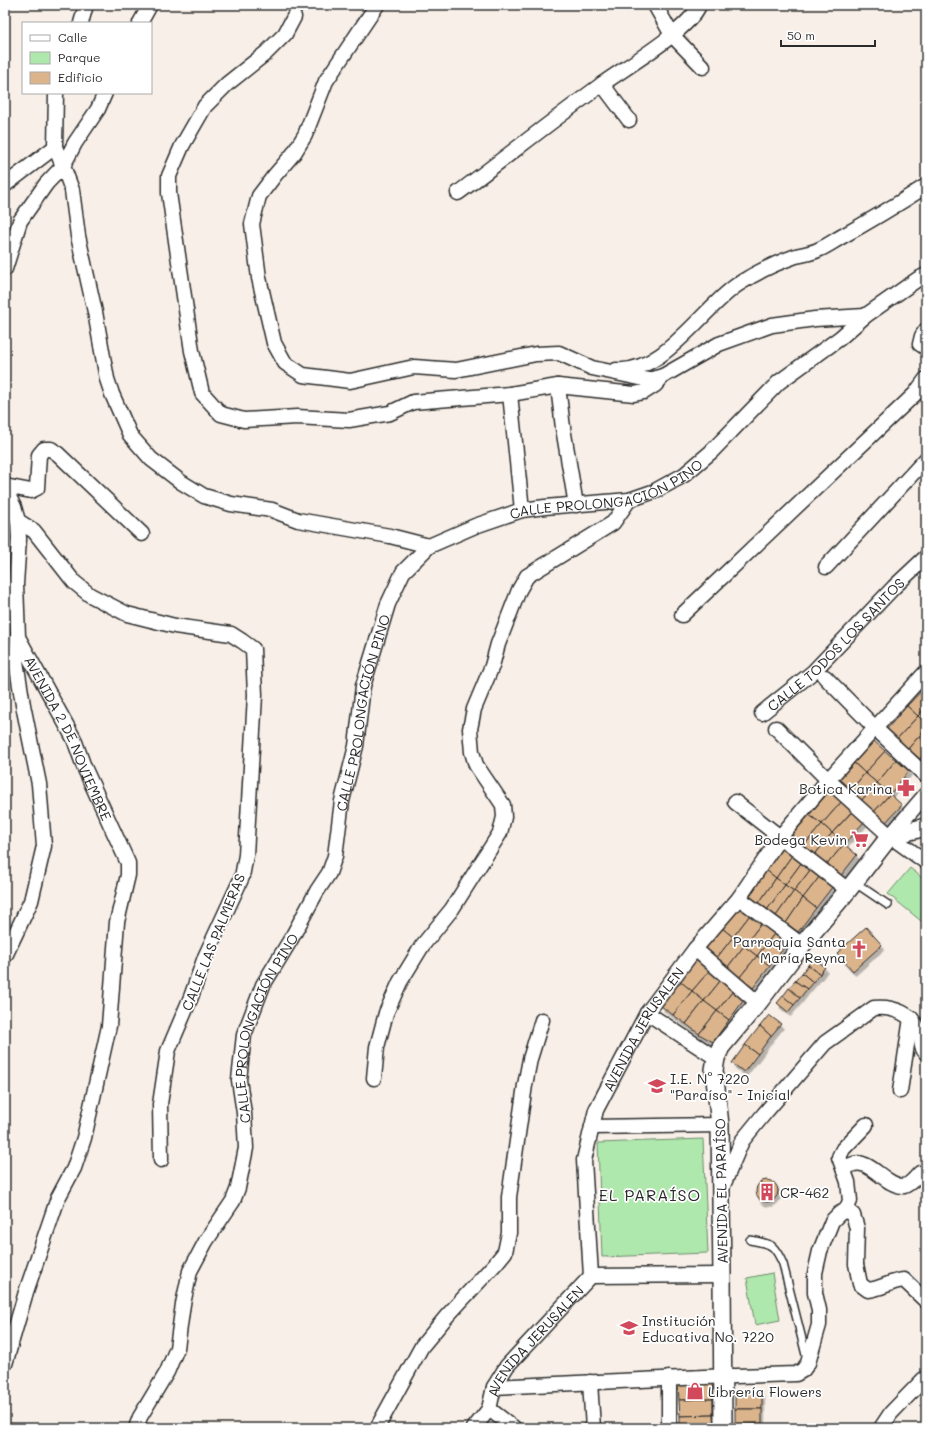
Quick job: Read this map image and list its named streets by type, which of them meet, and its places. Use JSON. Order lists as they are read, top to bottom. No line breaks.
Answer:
{"streets":{"street":["CALLE PROLONGACIÓN PINO","CALLE TODOS LOS SANTOS","AVENIDA 2 DE NOVIEMBRE","CALLE LAS PALMERAS","AVENIDA JERUSALEN","AVENIDA EL PARAÍSO"]},"crossings":[["AVENIDA 2 DE NOVIEMBRE","CALLE LAS PALMERAS"]],"districts":["EL PARAÍSO"],"places":{"pharmacy":["Botica Karina"],"supermarket":["Bodega Kevin"],"church":["Parroquia Santa María Reyna"],"school or university":["I.E. N° 7220 \"Paraíso\" - Inicial","Institución Educativa No. 7220"],"building":["CR-462"],"shop":["Librería Flowers"]},"legend":["Calle","Parque","Edificio"],"scale_bar":"50 m"}
